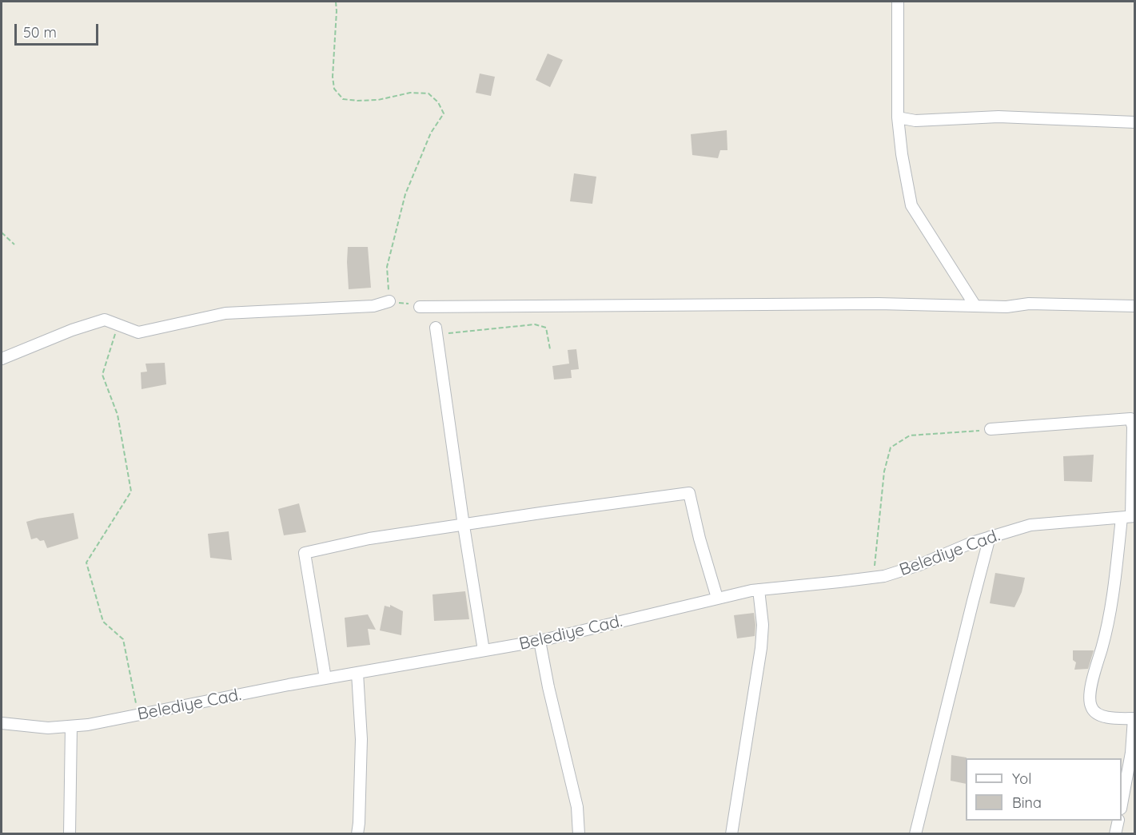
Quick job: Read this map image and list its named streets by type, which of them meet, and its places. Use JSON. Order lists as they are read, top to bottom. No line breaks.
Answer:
{"streets":{"street":["Belediye Cad."]},"legend":["Yol","Bina"],"scale_bar":"50 m"}
